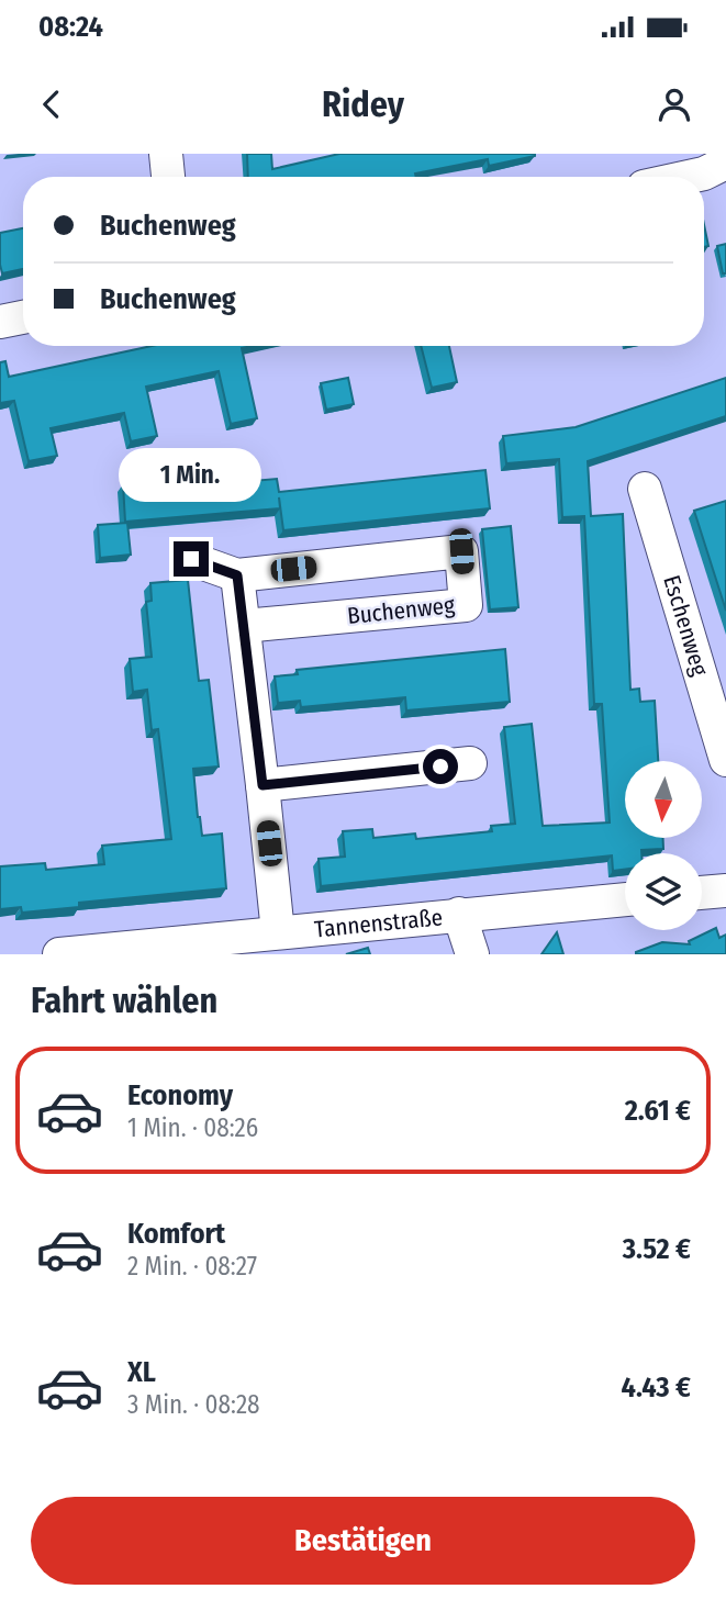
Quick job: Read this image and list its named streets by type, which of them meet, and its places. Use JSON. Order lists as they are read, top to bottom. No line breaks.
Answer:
{"streets":{"street":["Buchenweg","Eschenweg","Tannenstraße"]},"north":"bottom","page":{"status":"08:24","header":"Ridey","banner":["Buchenweg","Buchenweg"],"bubble":"1 Min.","heading":"Fahrt wählen","list":[{"name":"Economy","note":"1 Min. · 08:26","value":"2.61 €"},{"name":"Komfort","note":"2 Min. · 08:27","value":"3.52 €"},{"name":"XL","note":"3 Min. · 08:28","value":"4.43 €"}],"buttons":"Bestätigen"}}
